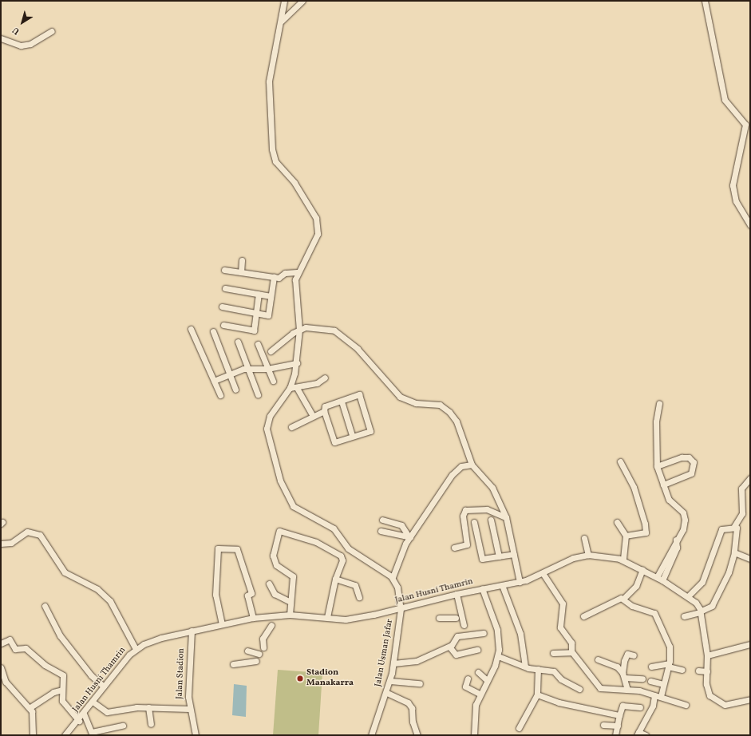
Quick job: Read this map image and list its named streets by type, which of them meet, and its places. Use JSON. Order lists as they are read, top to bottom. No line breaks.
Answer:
{"streets":{"street":["Jalan Husni Thamrin","Jalan Usman Jafar","Jalan Stadion"]},"crossings":[["Jalan Husni Thamrin","Jalan Usman Jafar"],["Jalan Husni Thamrin","Jalan Stadion"]],"places":["Stadion Manakarra"],"north":"bottom left"}
